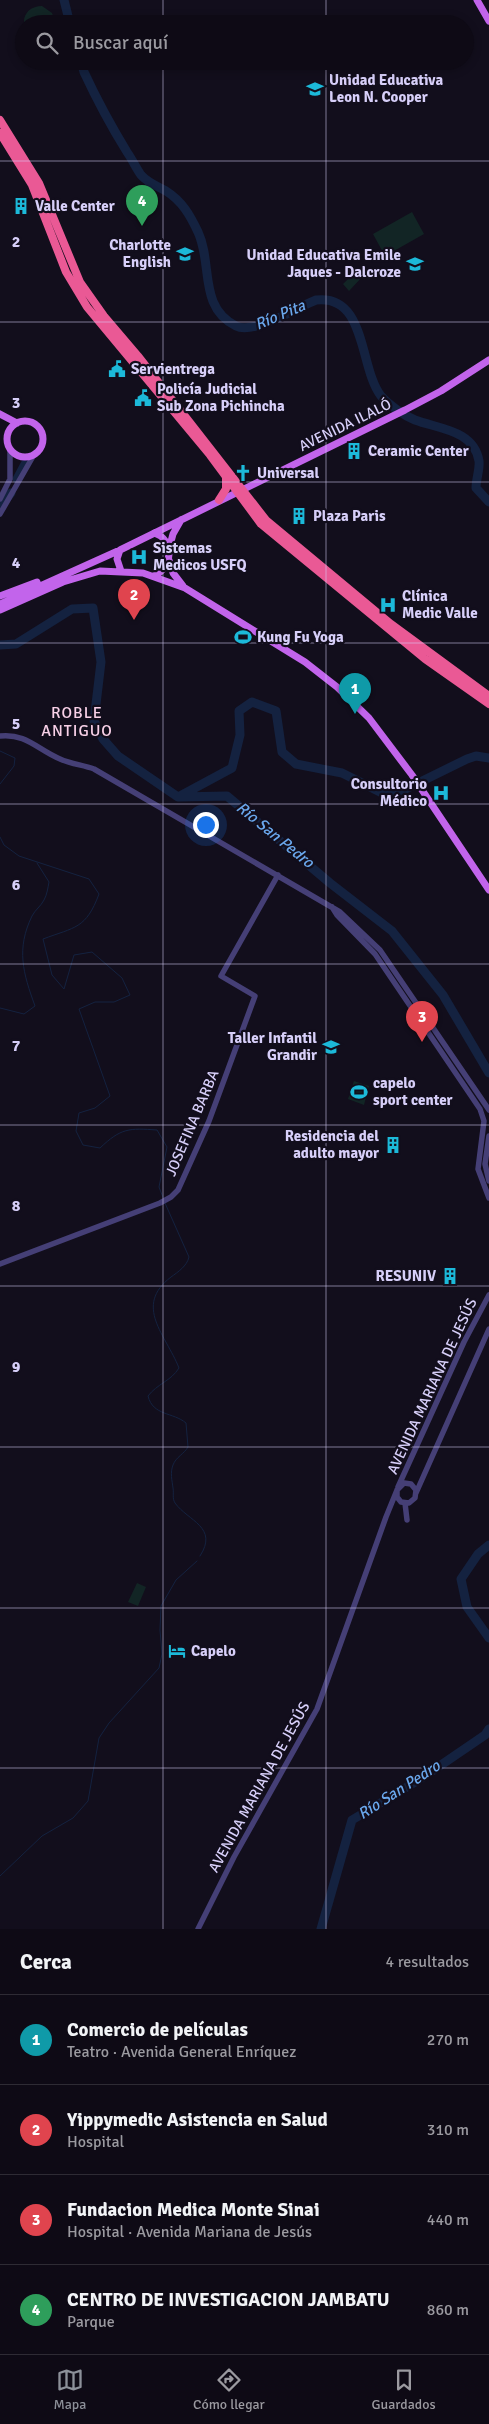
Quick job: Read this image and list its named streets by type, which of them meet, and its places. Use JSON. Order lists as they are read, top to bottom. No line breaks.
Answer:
{"streets":{"main road":["AVENIDA ILALÓ"],"street":["JOSEFINA BARBA","AVENIDA MARIANA DE JESÚS"]},"districts":["ROBLE ANTIGUO"],"water":["Río Pita","Río San Pedro"],"places":{"school or university":["Unidad Educativa Leon N. Cooper","Charlotte English","Unidad Educativa Emile Jaques - Dalcroze","Taller Infantil Grandir"],"building":["Valle Center","Ceramic Center","Plaza Paris","Residencia del adulto mayor","RESUNIV"],"public building":["Servientrega","Policía Judicial Sub Zona Pichincha"],"church":["Universal"],"hospital":["Sistemas Medicos USFQ","Clínica Medic Valle","Consultorio Médico"],"sports":["Kung Fu Yoga","capelo sport center"],"hotel":["Capelo"]},"page":{"search":"Buscar aquí","pins":["4","2","1","3"],"heading":["Cerca","4 resultados"],"list":[{"mark":"1","name":"Comercio de películas","note":"Teatro · Avenida General Enríquez","value":"270 m"},{"mark":"2","name":"Yippymedic Asistencia en Salud","note":"Hospital","value":"310 m"},{"mark":"3","name":"Fundacion Medica Monte Sinai","note":"Hospital · Avenida Mariana de Jesús","value":"440 m"},{"mark":"4","name":"CENTRO DE INVESTIGACION JAMBATU","note":"Parque","value":"860 m"}],"nav":["Mapa","Cómo llegar","Guardados"]},"grid":{"rows":["2","3","4","5","6","7","8","9"]}}
